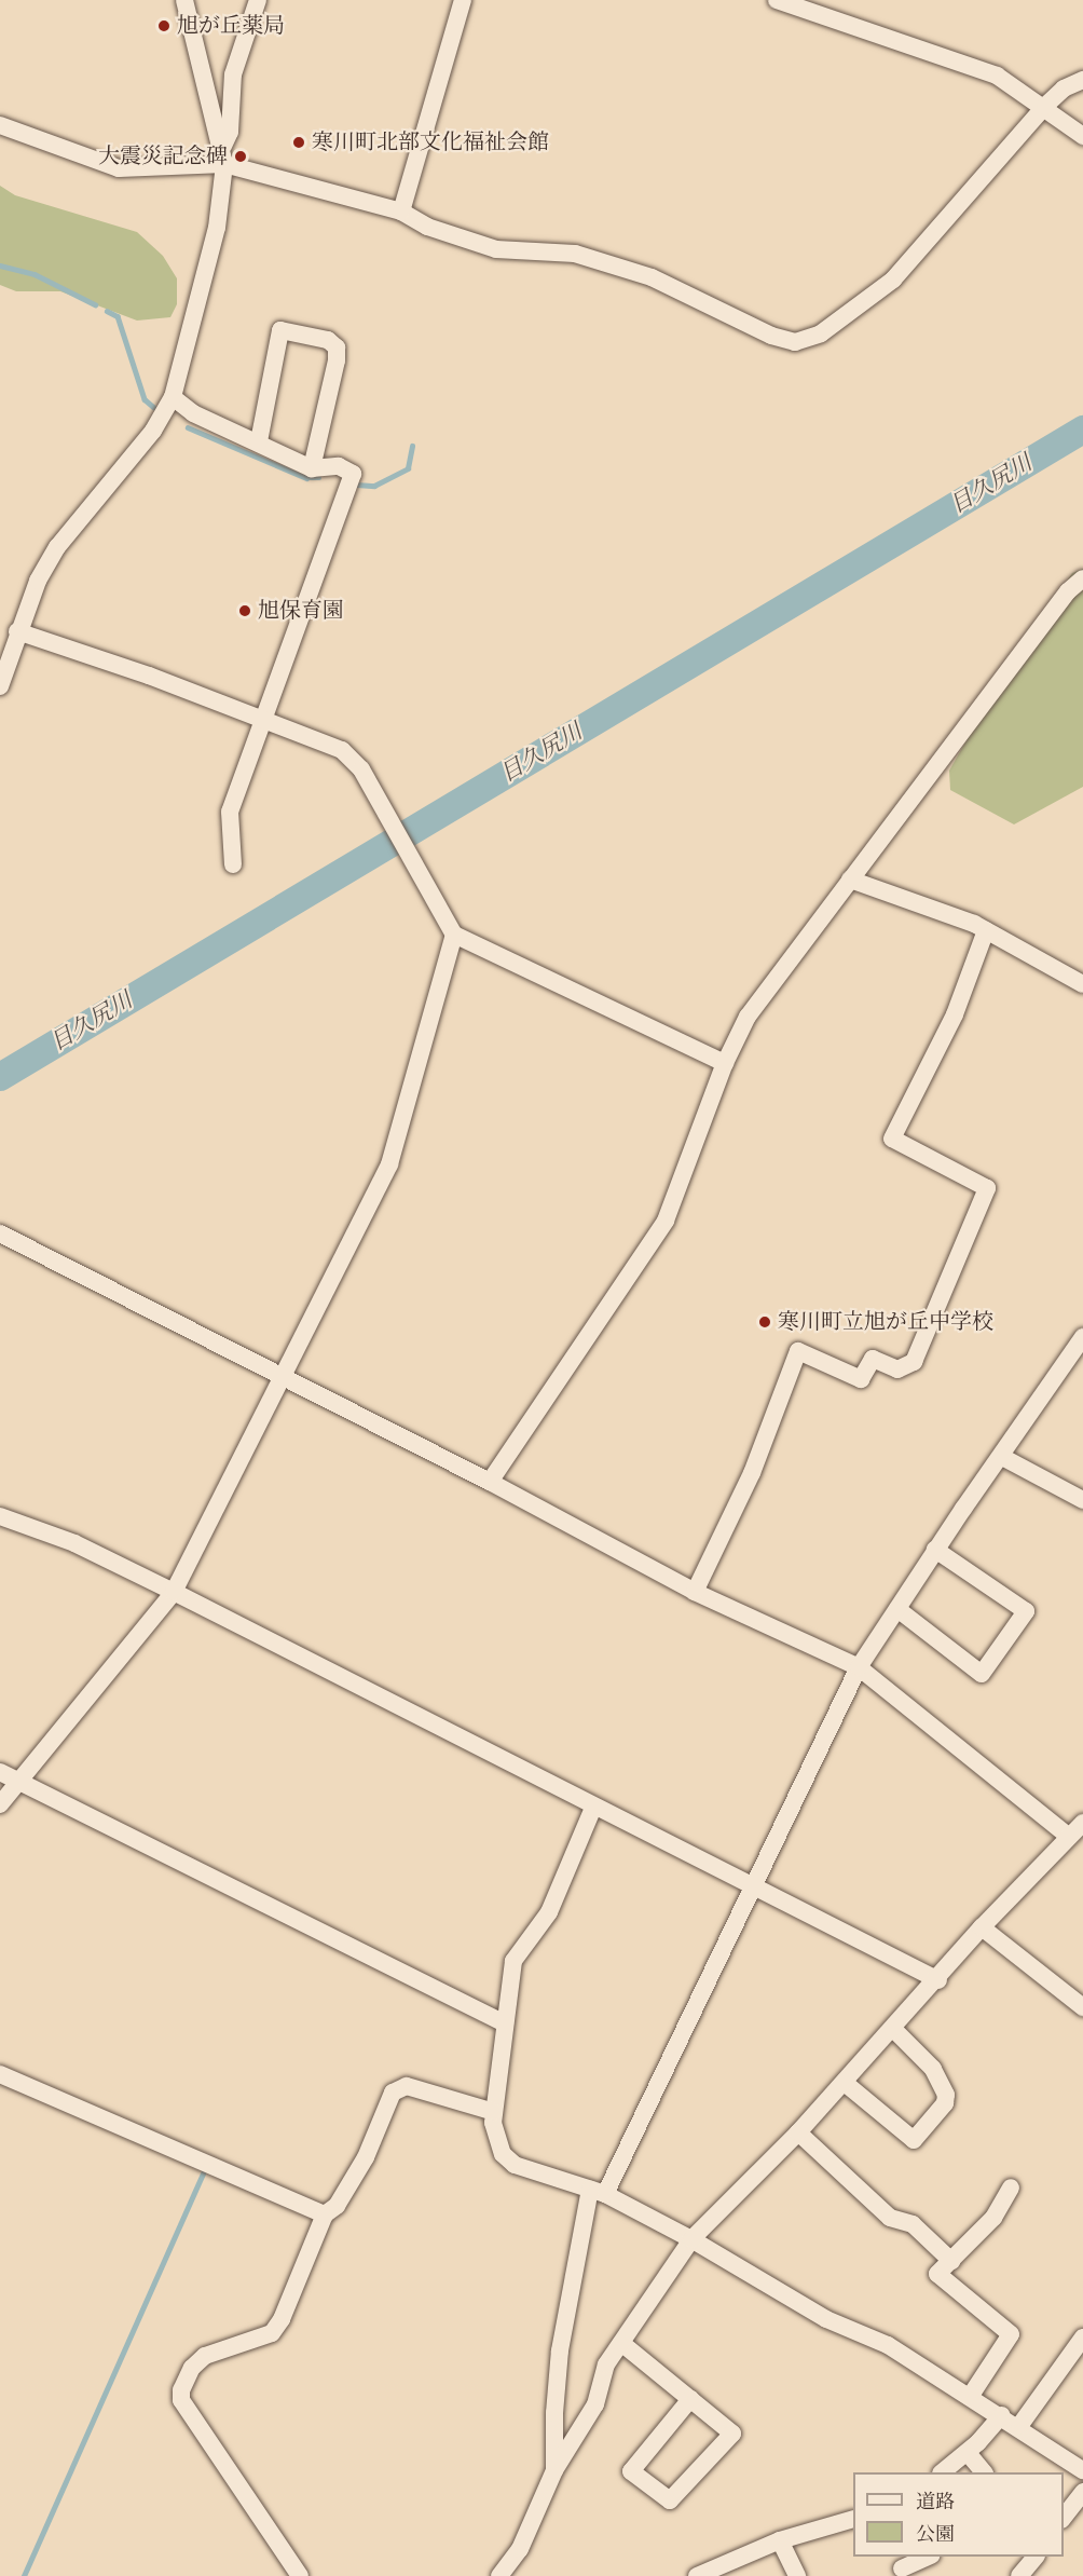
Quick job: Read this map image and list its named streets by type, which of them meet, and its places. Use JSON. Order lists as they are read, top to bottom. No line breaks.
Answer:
{"water":["目久尻川"],"places":["旭が丘薬局","寒川町北部文化福祉会館","大震災記念碑","旭保育園","寒川町立旭が丘中学校"],"legend":["道路","公園"]}
